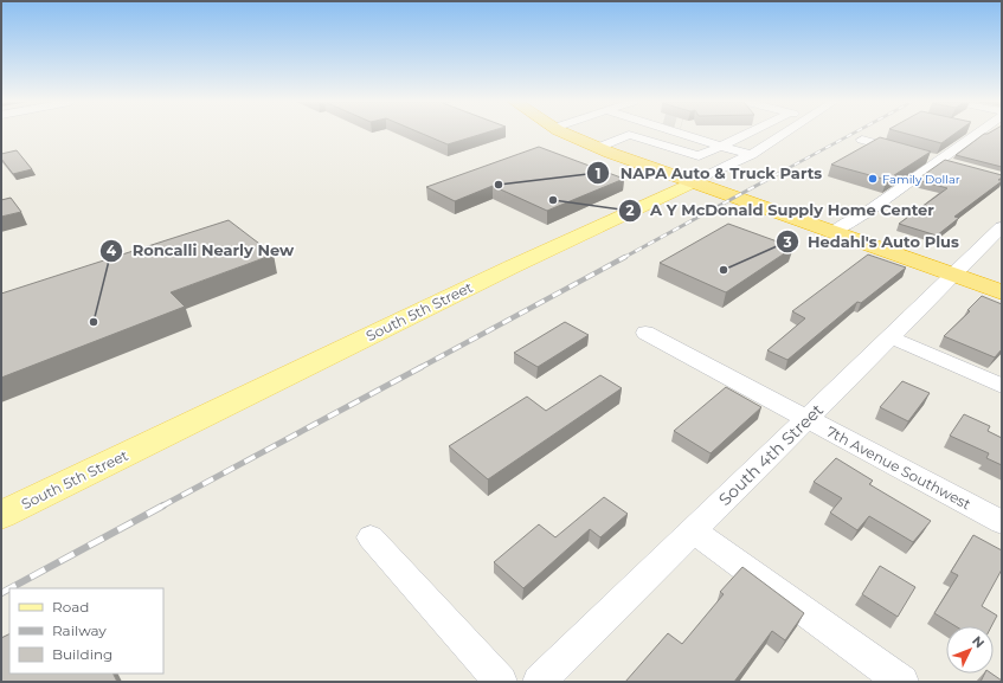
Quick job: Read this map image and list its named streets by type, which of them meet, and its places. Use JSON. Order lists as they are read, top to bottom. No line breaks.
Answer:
{"streets":{"main road":["South 5th Street"],"street":["South 4th Street","7th Avenue Southwest"]},"crossings":[["South 4th Street","7th Avenue Southwest"]],"places":["Family Dollar","NAPA Auto & Truck Parts","A Y McDonald Supply Home Center","Hedahl's Auto Plus","Roncalli Nearly New"],"legend":["Road","Railway","Building"],"north":"top right"}
